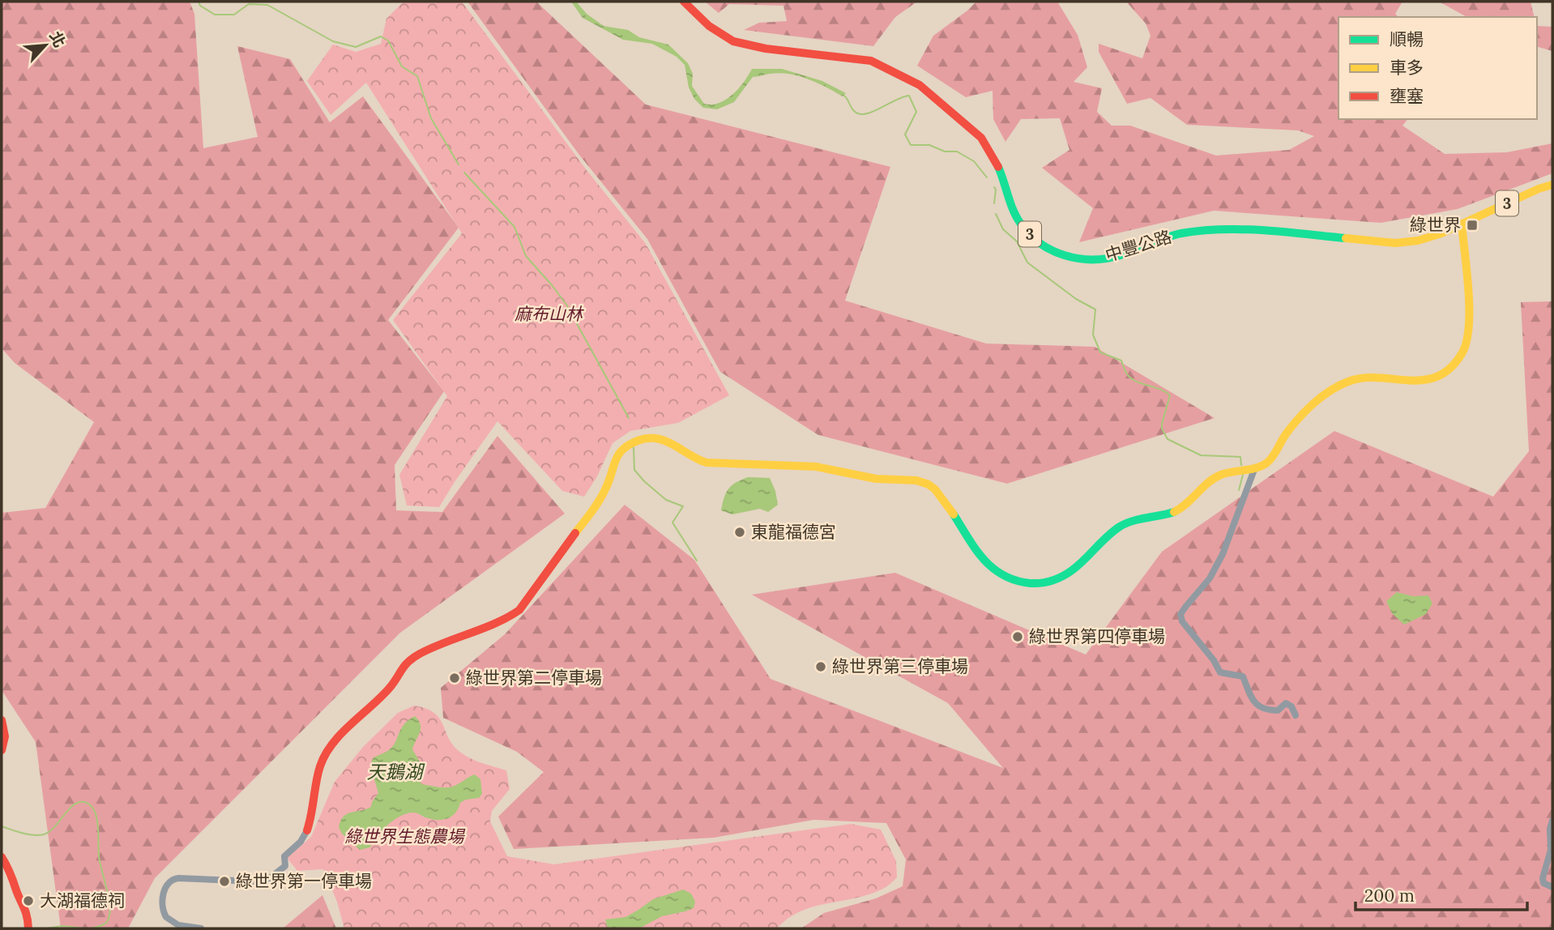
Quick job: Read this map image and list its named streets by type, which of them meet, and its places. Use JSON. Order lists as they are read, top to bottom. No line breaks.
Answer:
{"streets":{"street":["3","中豐公路"]},"water":["天鵝湖"],"parks":["麻布山林","綠世界生態農場"],"places":{"transit":["綠世界"],"other":["東龍福德宮","綠世界第四停車場","綠世界第三停車場","綠世界第二停車場","綠世界第一停車場","大湖福德祠"]},"legend":["順暢","車多","壅塞"],"scale_bar":"200 m","north":"top right"}
